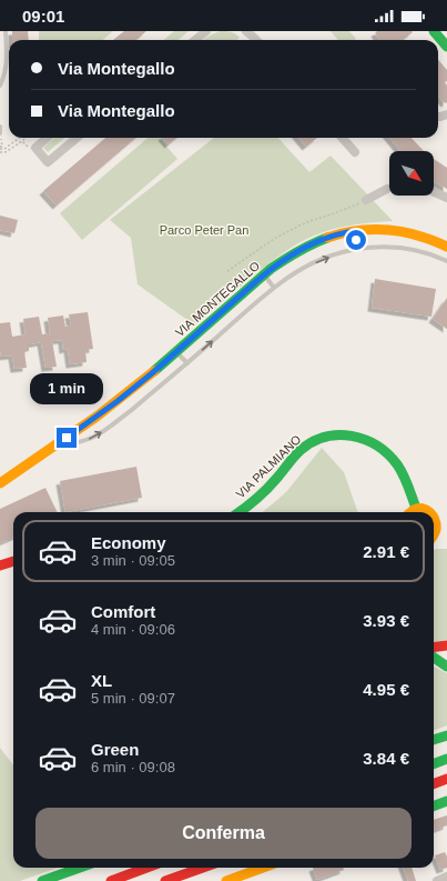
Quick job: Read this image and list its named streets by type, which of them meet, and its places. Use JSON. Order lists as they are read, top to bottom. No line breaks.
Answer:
{"streets":{"main road":["VIA MONTEGALLO","VIA PALMIANO"]},"parks":["Parco Peter Pan"],"north":"bottom right","page":{"status":"09:01","banner":["Via Montegallo","Via Montegallo"],"bubble":"1 min","list":[{"name":"Economy","note":"3 min · 09:05","value":"2.91 €"},{"name":"Comfort","note":"4 min · 09:06","value":"3.93 €"},{"name":"XL","note":"5 min · 09:07","value":"4.95 €"},{"name":"Green","note":"6 min · 09:08","value":"3.84 €"}],"buttons":"Conferma"}}
